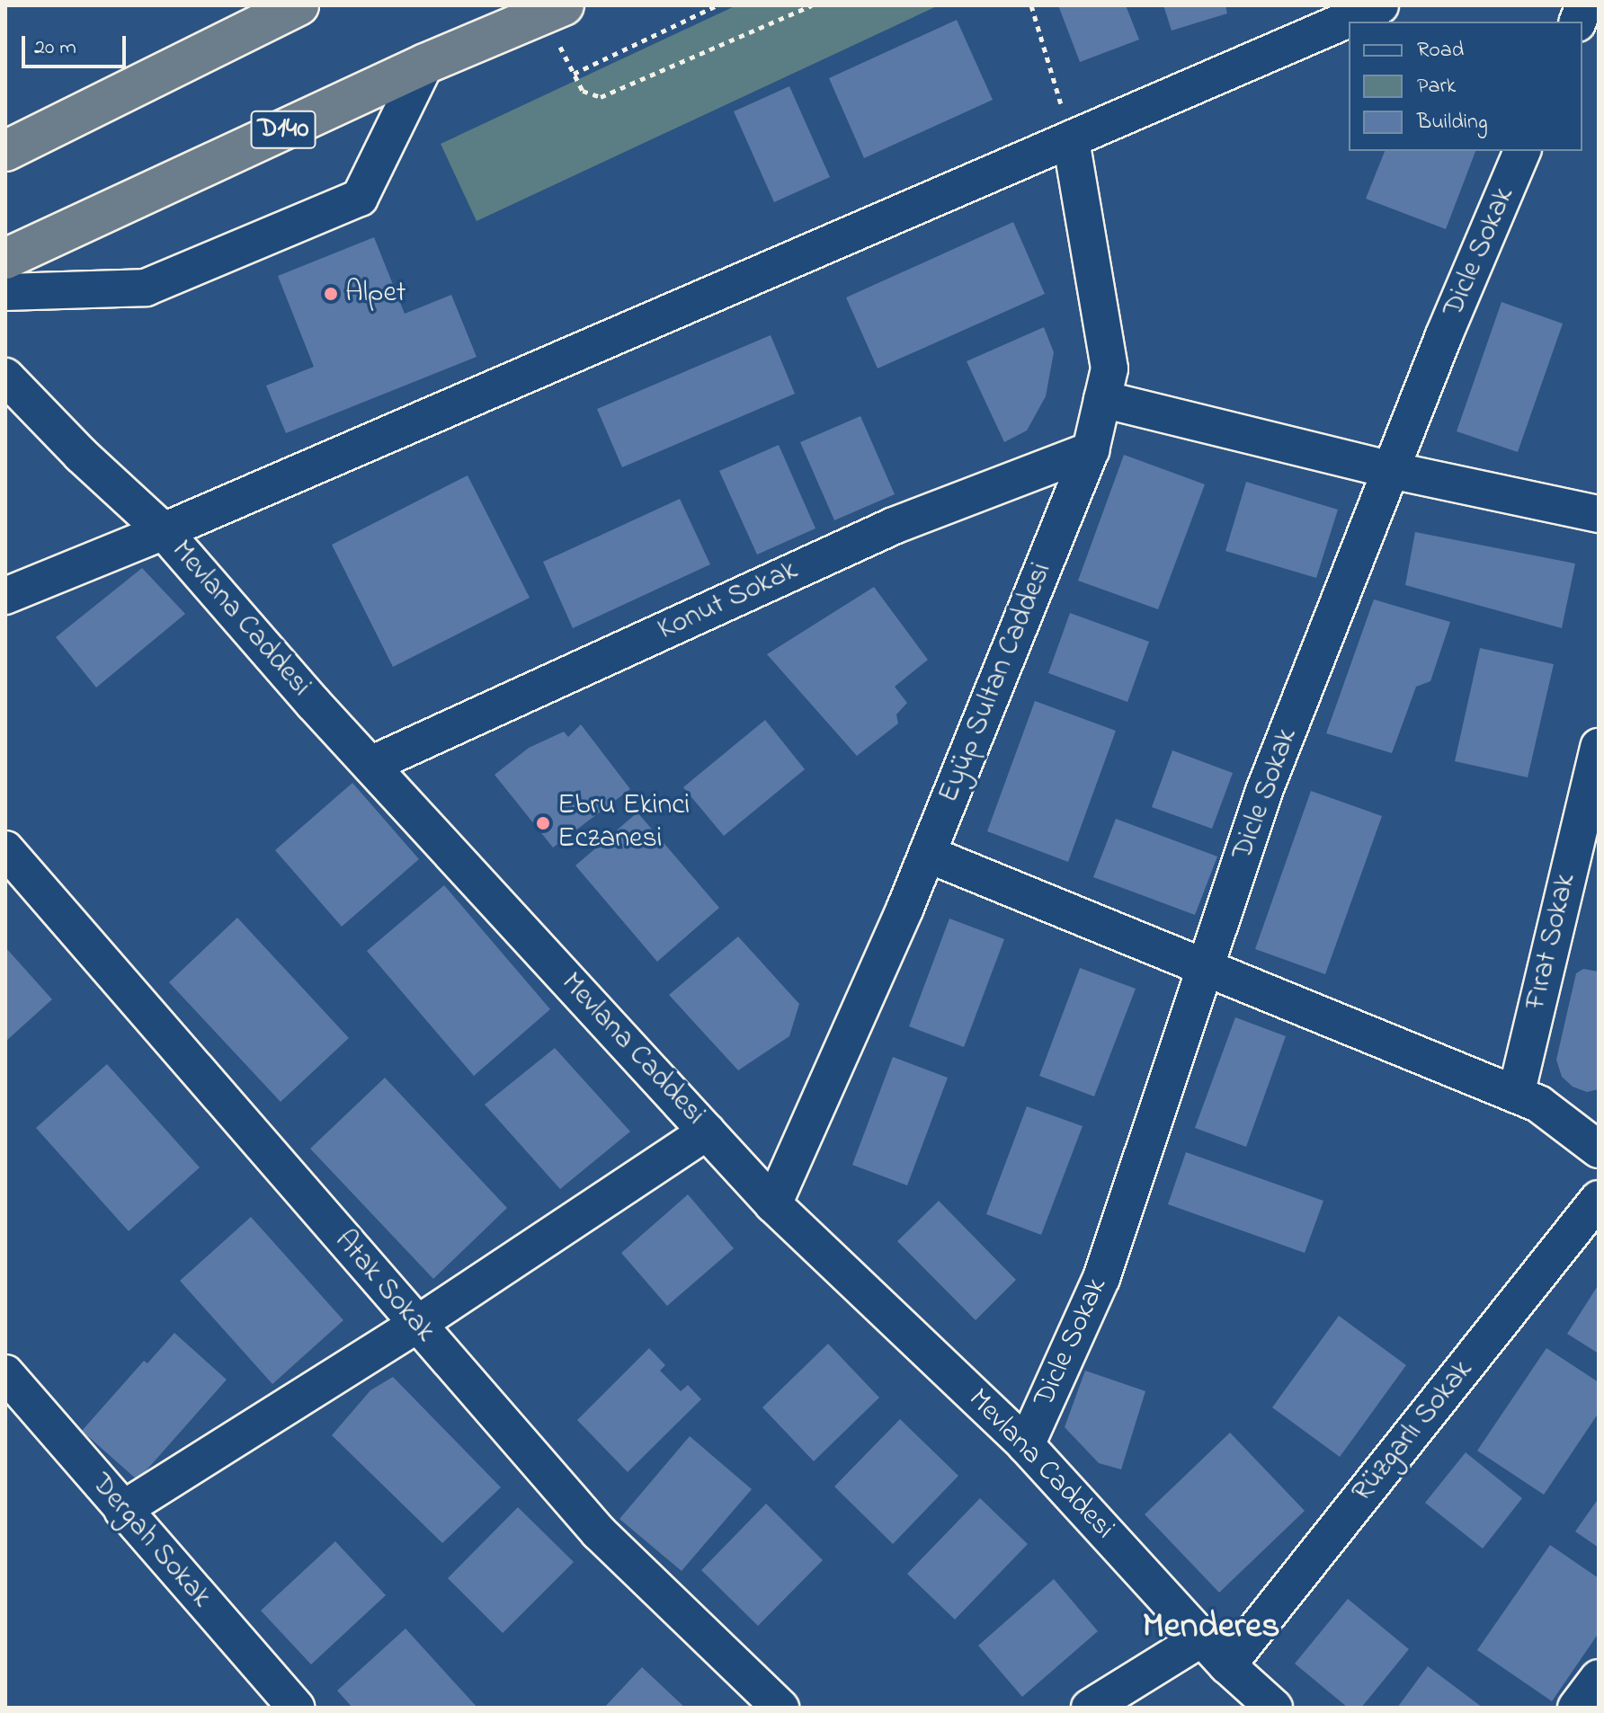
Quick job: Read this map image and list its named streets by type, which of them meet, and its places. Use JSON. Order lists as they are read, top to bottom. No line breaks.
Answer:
{"streets":{"highway":["D140"],"street":["Dicle Sokak","Konut Sokak","Mevlana Caddesi","Eyüp Sultan Caddesi","Fırat Sokak","Atak Sokak","Rüzgarlı Sokak","Dergah Sokak"]},"crossings":[["Dicle Sokak","Mevlana Caddesi"],["Konut Sokak","Mevlana Caddesi"],["Konut Sokak","Eyüp Sultan Caddesi"],["Mevlana Caddesi","Eyüp Sultan Caddesi"],["Mevlana Caddesi","Rüzgarlı Sokak"]],"districts":["Menderes"],"places":["Alpet","Ebru Ekinci Eczanesi"],"legend":["Road","Park","Building"],"scale_bar":"20 m"}
